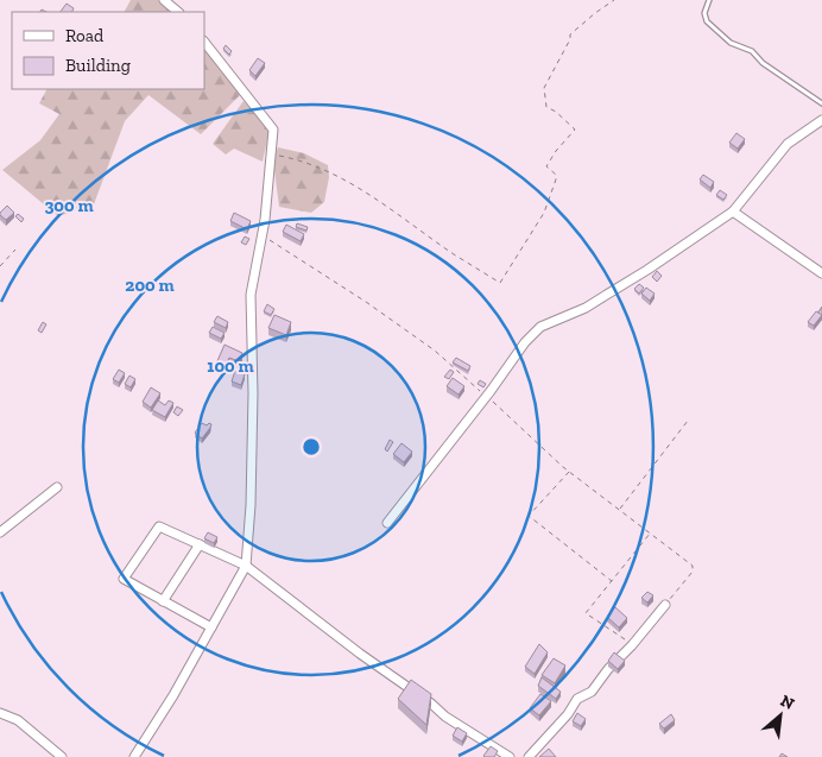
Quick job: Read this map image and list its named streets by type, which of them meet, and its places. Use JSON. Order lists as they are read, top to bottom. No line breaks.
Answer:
{"legend":["Road","Building"],"north":"top right","rings":["300 m","200 m","100 m"]}
